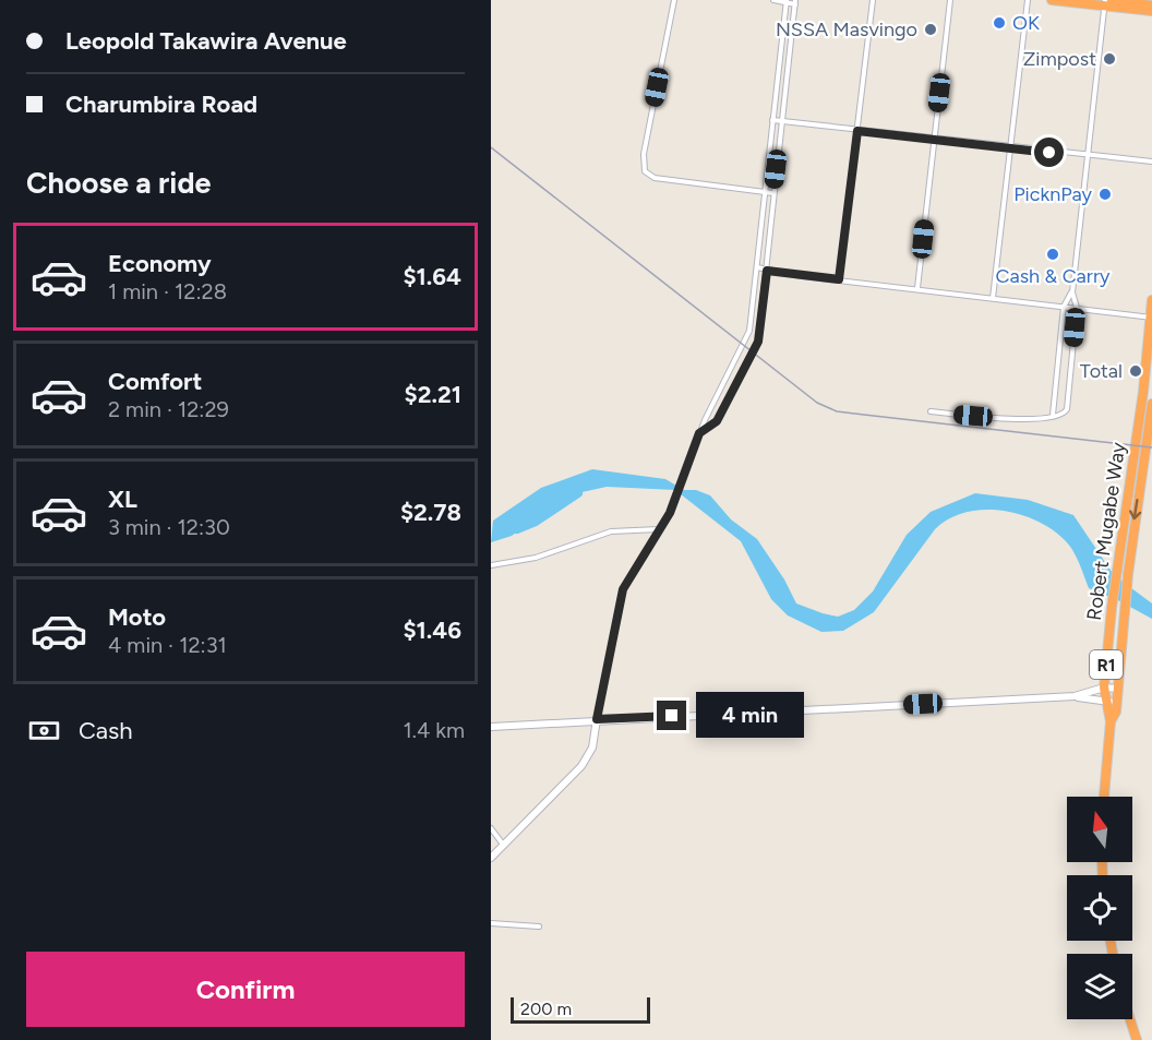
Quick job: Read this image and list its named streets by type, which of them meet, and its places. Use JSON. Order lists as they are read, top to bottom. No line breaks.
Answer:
{"streets":{"highway":["Robert Mugabe Way","R1"]},"crossings":[["Robert Mugabe Way","R1"]],"places":["OK","NSSA Masvingo","Zimpost","PicknPay","Cash & Carry","Total"],"scale_bar":"200 m","north":"top","page":{"banner":["Leopold Takawira Avenue","Charumbira Road"],"heading":"Choose a ride","list":[{"name":"Economy","note":"1 min · 12:28","value":"$1.64"},{"name":"Comfort","note":"2 min · 12:29","value":"$2.21"},{"name":"XL","note":"3 min · 12:30","value":"$2.78"},{"name":"Moto","note":"4 min · 12:31","value":"$1.46"}],"bubble":"4 min","pay":["Cash","1.4 km"],"buttons":"Confirm","scale":"200 m"}}
